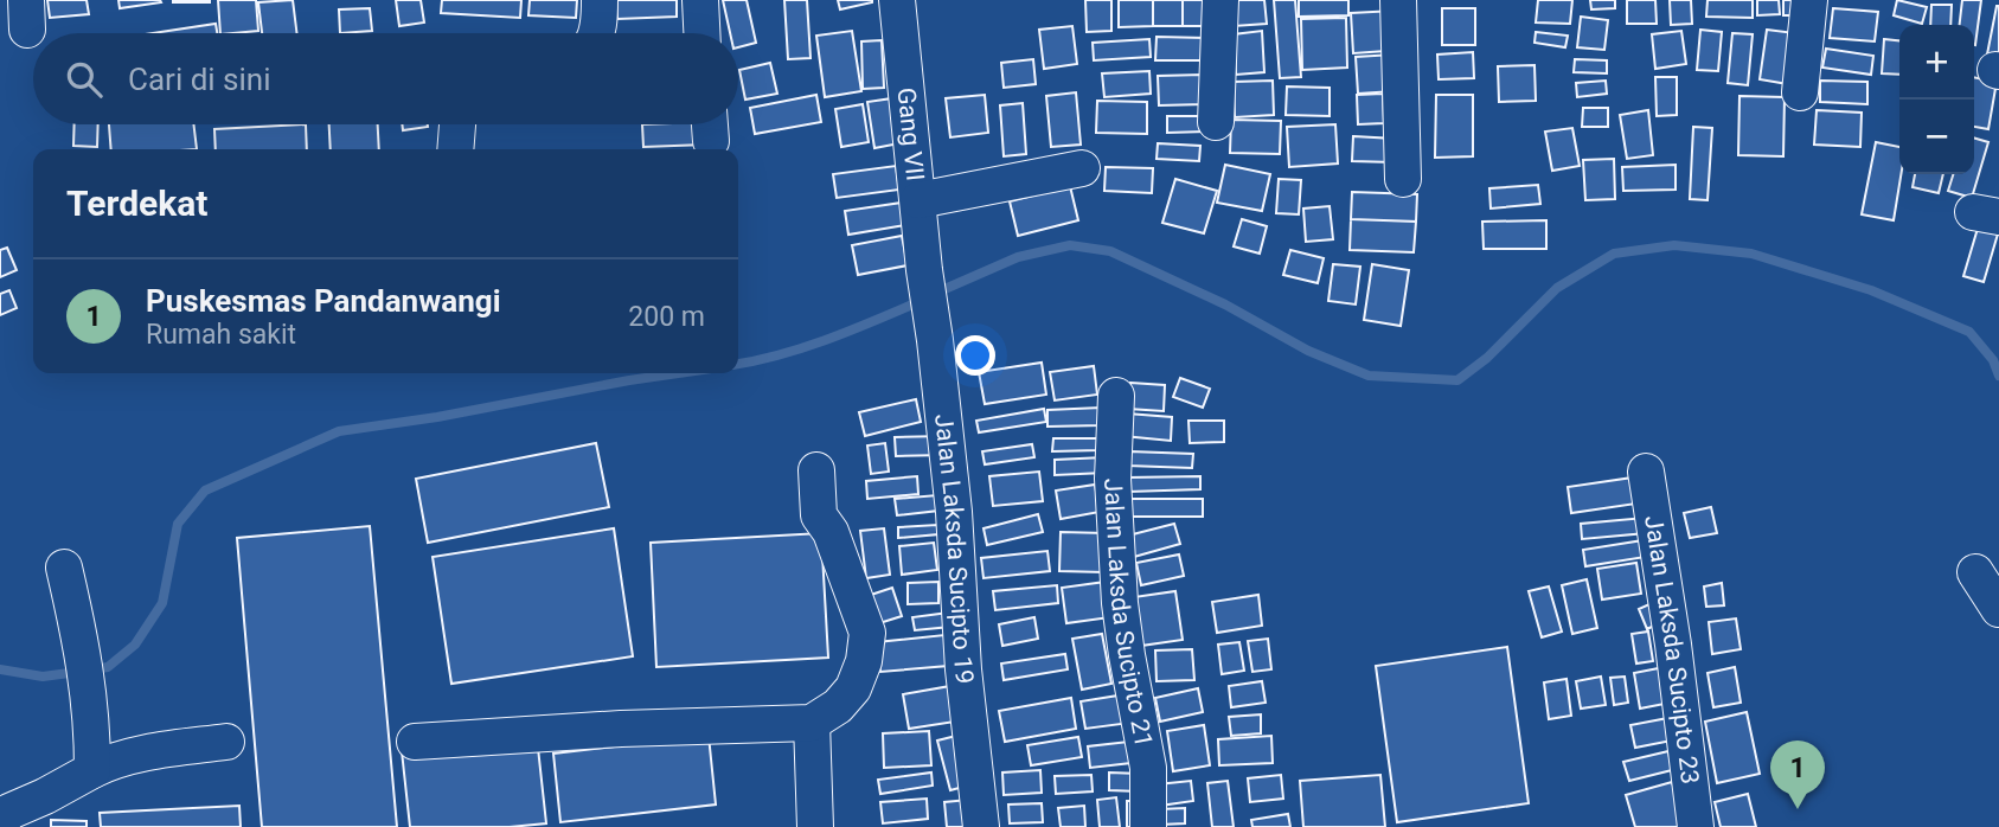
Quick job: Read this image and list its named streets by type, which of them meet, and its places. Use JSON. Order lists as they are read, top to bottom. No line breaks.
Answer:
{"streets":{"street":["Gang VII","Jalan Laksda Sucipto 19","Jalan Laksda Sucipto 21","Jalan Laksda Sucipto 23"]},"crossings":[["Gang VII","Jalan Laksda Sucipto 19"]],"page":{"map_buttons":["+","−"],"search":"Cari di sini","heading":"Terdekat","list":[{"mark":"1","name":"Puskesmas Pandanwangi","note":"Rumah sakit","value":"200 m"}],"pins":"1"}}
